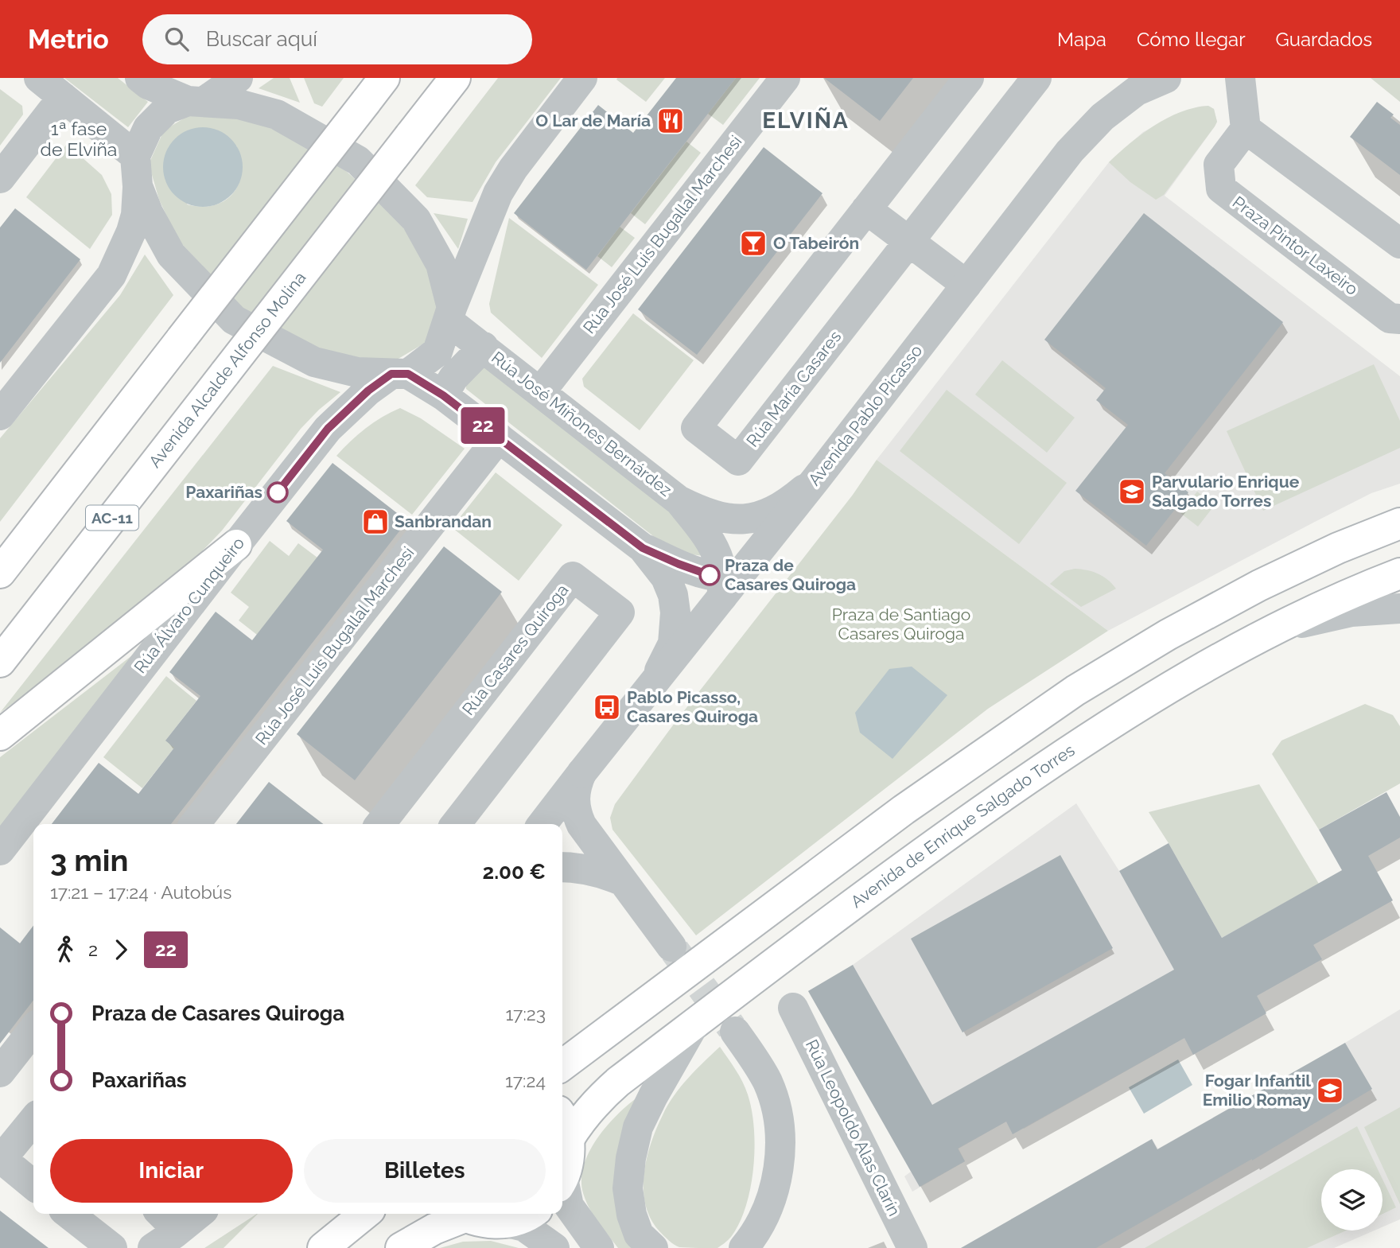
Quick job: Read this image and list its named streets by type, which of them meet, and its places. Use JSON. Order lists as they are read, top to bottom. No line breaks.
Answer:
{"streets":{"main road":["Avenida Alcalde Alfonso Molina","AC-11","Avenida de Enrique Salgado Torres"],"street":["Rúa José Luis Bugallal Marchesi","Praza Pintor Laxeiro","Rúa María Casares","Avenida Pablo Picasso","Rúa José Miñones Bernárdez","Rúa Álvaro Cunqueiro","Rúa Casares Quiroga","Rúa Leopoldo Alas Clarín"]},"crossings":[["Rúa José Luis Bugallal Marchesi","Rúa José Miñones Bernárdez"],["Avenida Pablo Picasso","Rúa José Miñones Bernárdez"],["Rúa José Miñones Bernárdez","Rúa Álvaro Cunqueiro"]],"districts":["ELVIÑA","1ª fase de Elviña"],"parks":["Praza de Santiago Casares Quiroga"],"places":{"restaurant":["O Lar de María"],"bar":["O Tabeirón"],"school or university":["Parvulario Enrique Salgado Torres","Fogar Infantil Emilio Romay"],"other":["Paxariñas","Praza de Casares Quiroga"],"shop":["Sanbrandan"],"bus stop":["Pablo Picasso, Casares Quiroga"]},"lines":["bus line 22"],"page":{"header":"Metrio","search":"Buscar aquí","nav":["Mapa","Cómo llegar","Guardados"],"on_map":"22","heading":["3 min","17:21 – 17:24 · Autobús","2.00 €"],"legs":["2","22"],"list":[{"name":"Praza de Casares Quiroga","value":"17:23"},{"name":"Paxariñas","value":"17:24"}],"buttons":["Iniciar","Billetes"]}}
